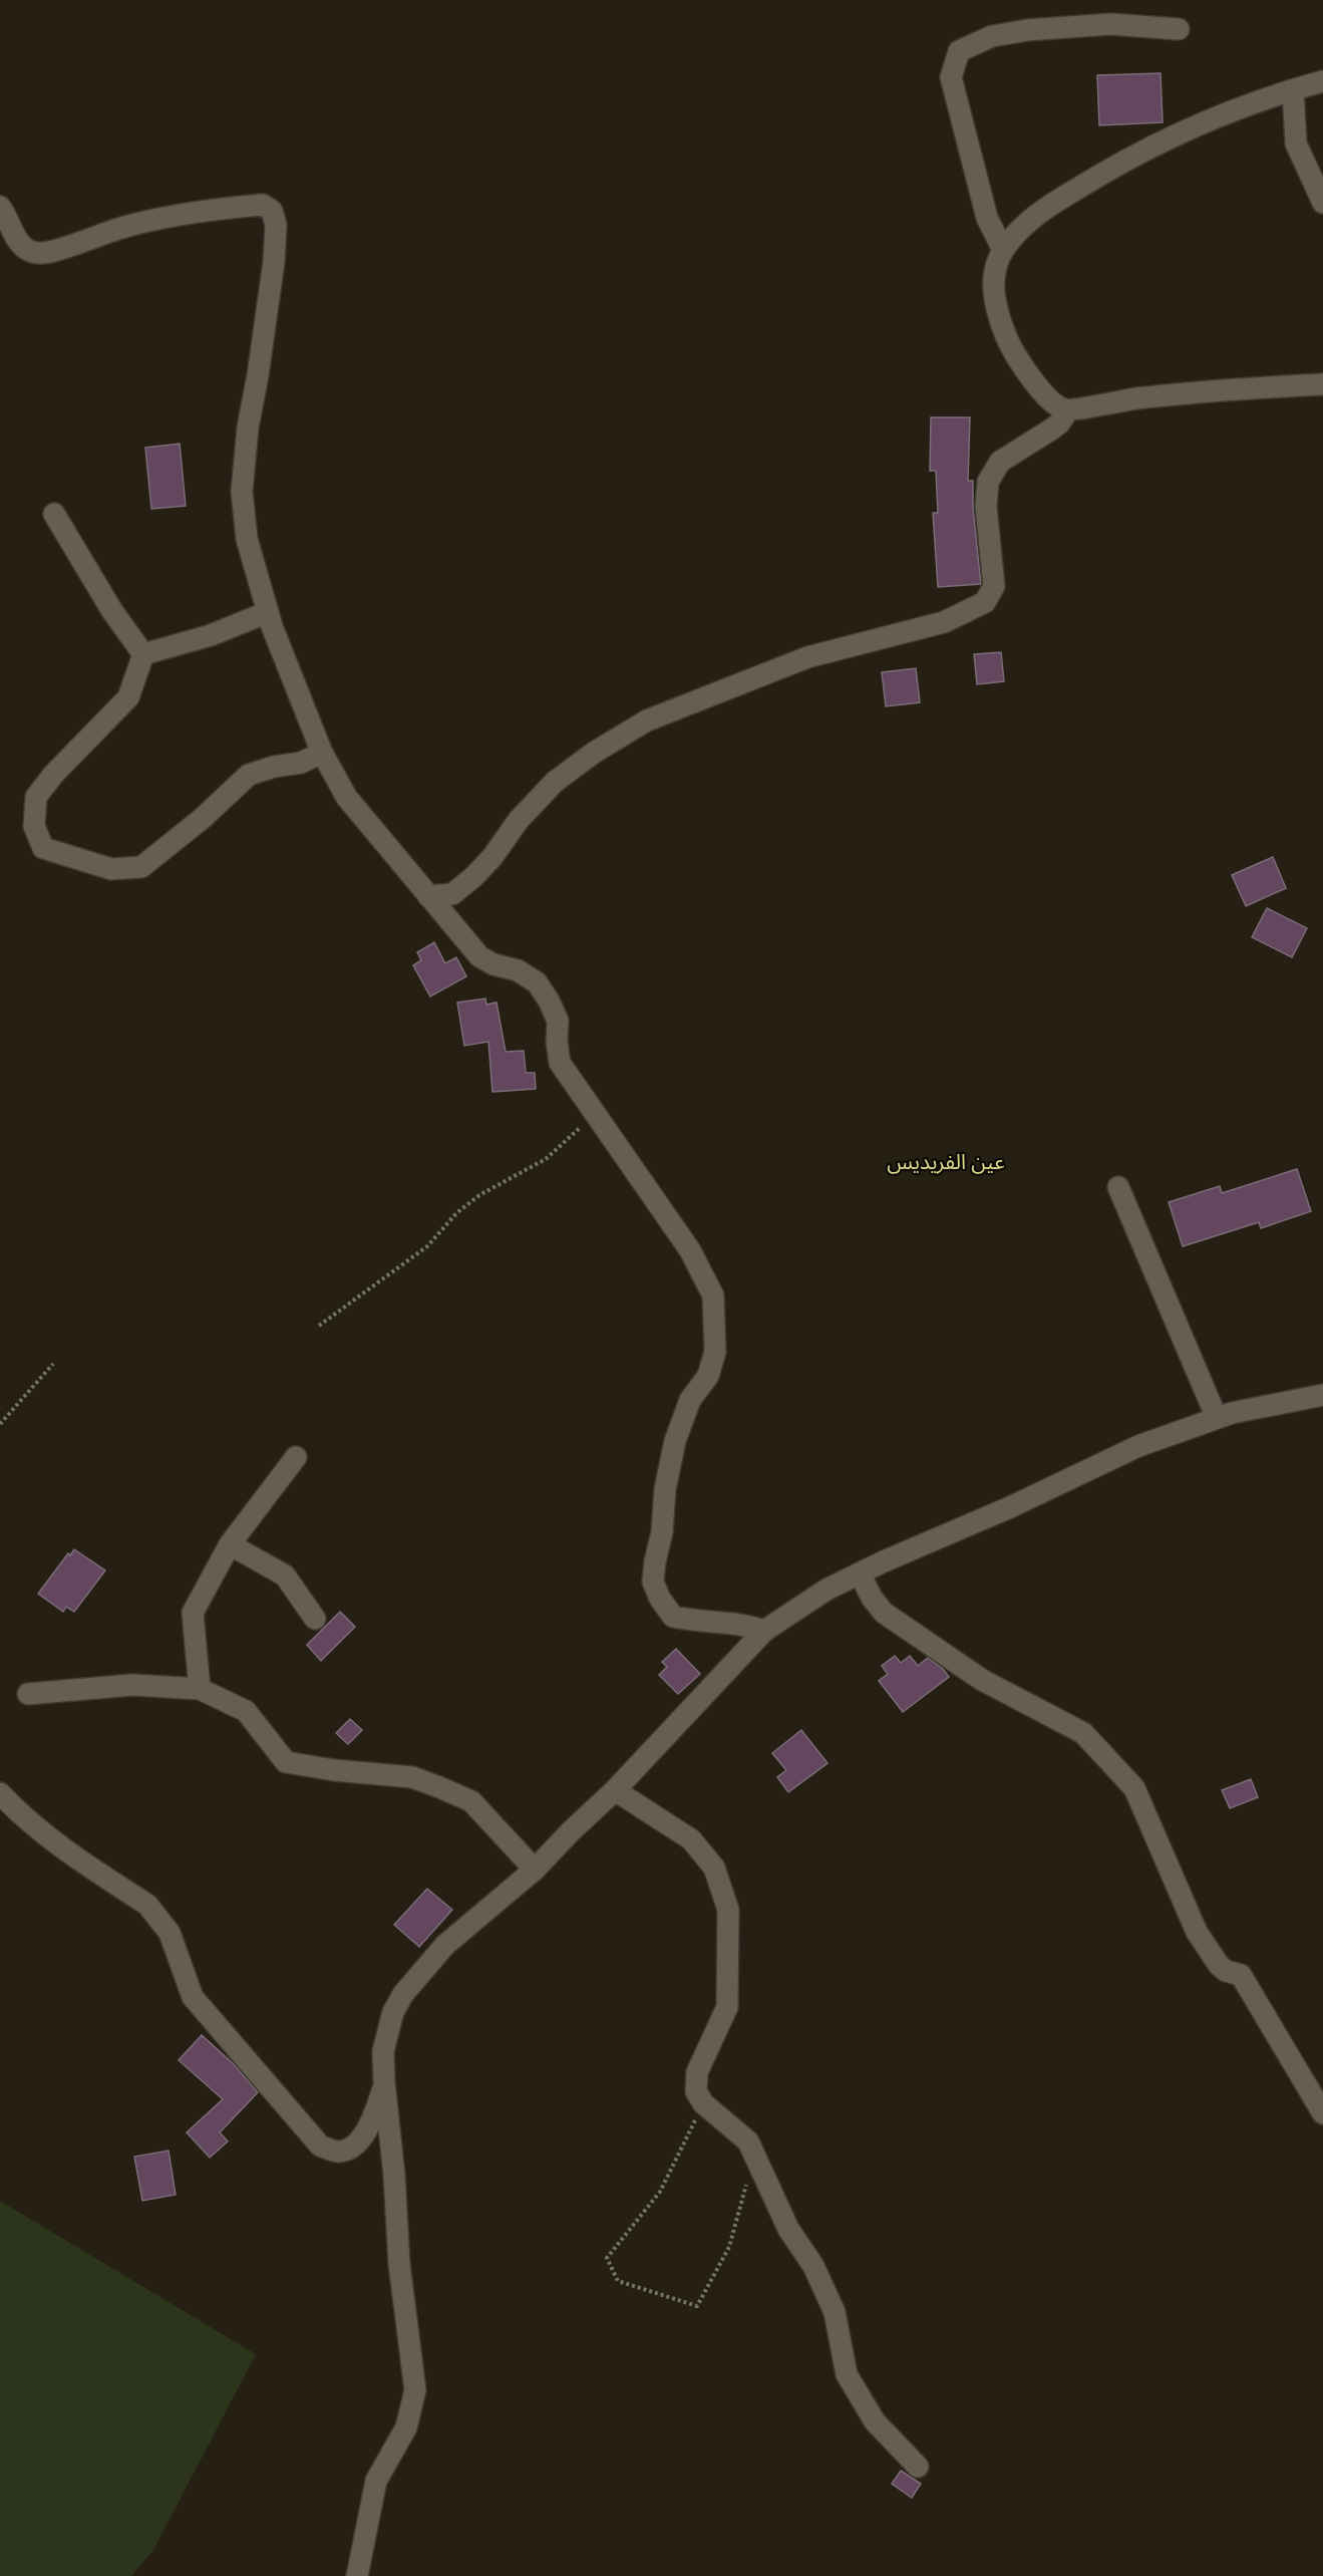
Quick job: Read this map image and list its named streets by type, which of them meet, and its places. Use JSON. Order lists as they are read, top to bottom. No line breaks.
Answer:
{"districts":["عين الفريديس"]}
